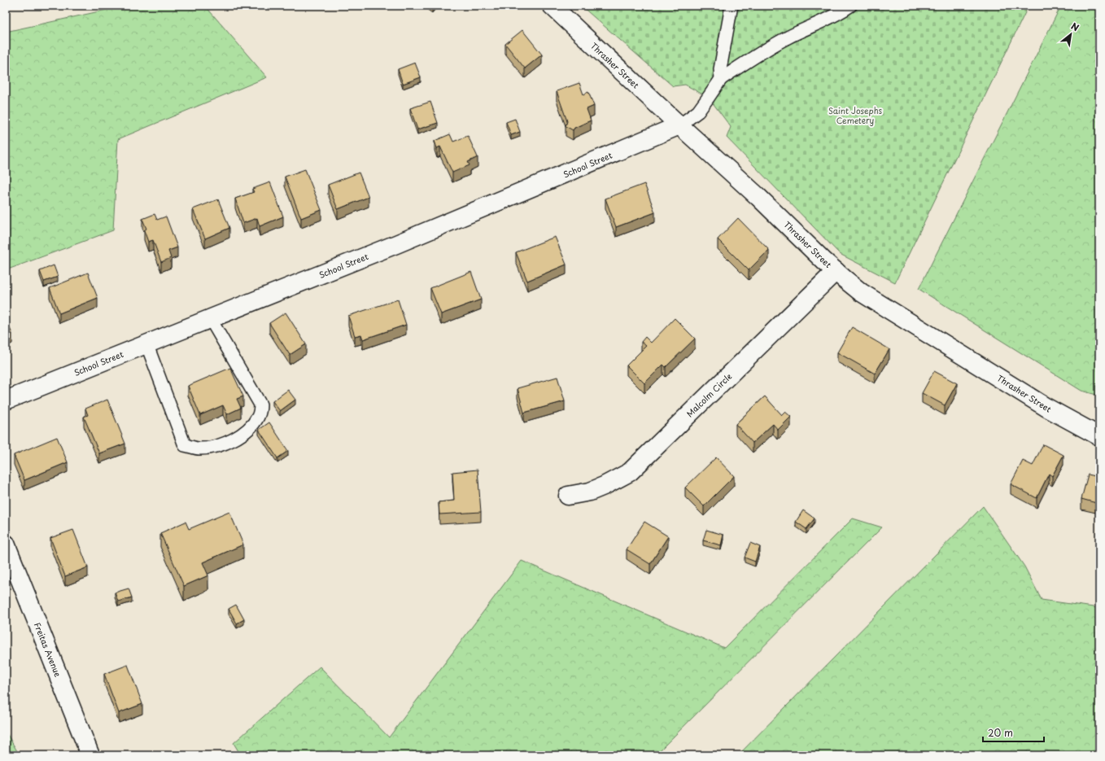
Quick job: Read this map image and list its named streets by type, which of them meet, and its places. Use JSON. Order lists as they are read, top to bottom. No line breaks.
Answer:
{"streets":{"street":["Thrasher Street","School Street","Malcolm Circle","Freitas Avenue"]},"crossings":[["Thrasher Street","School Street"],["Thrasher Street","Malcolm Circle"]],"parks":["Saint Josephs Cemetery"],"scale_bar":"20 m","north":"top right"}
